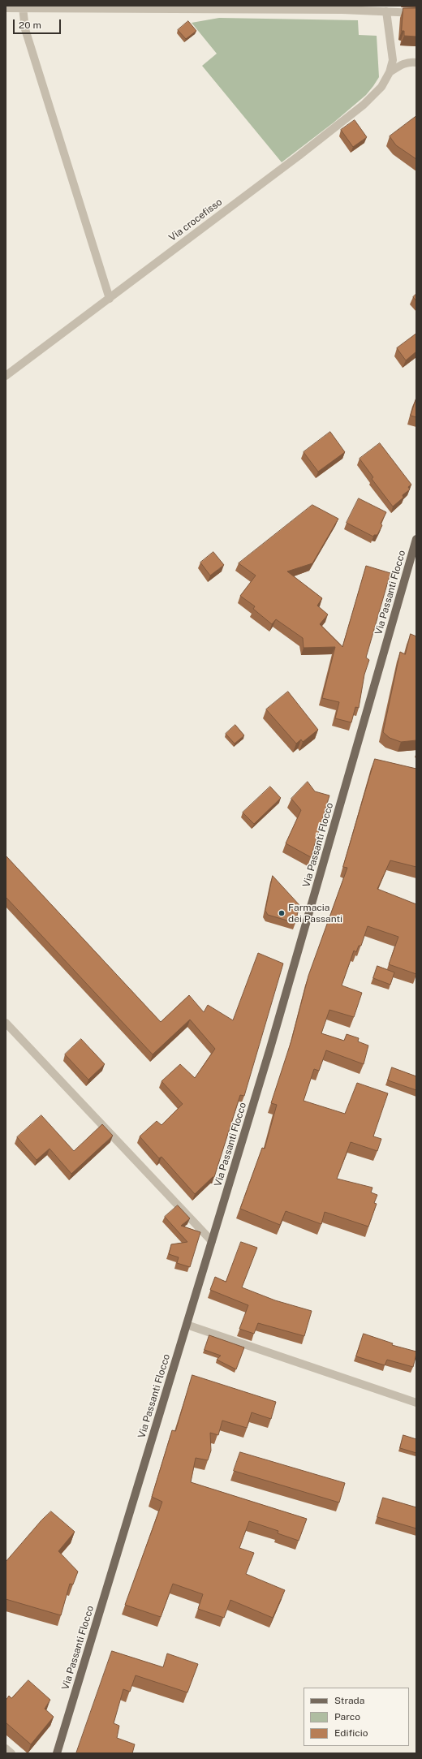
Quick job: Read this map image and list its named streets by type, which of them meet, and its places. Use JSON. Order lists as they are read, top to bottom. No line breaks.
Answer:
{"streets":{"main road":["Via Passanti Flocco"],"street":["Via crocefisso"]},"places":["Farmacia dei Passanti"],"legend":["Strada","Parco","Edificio"],"scale_bar":"20 m"}
